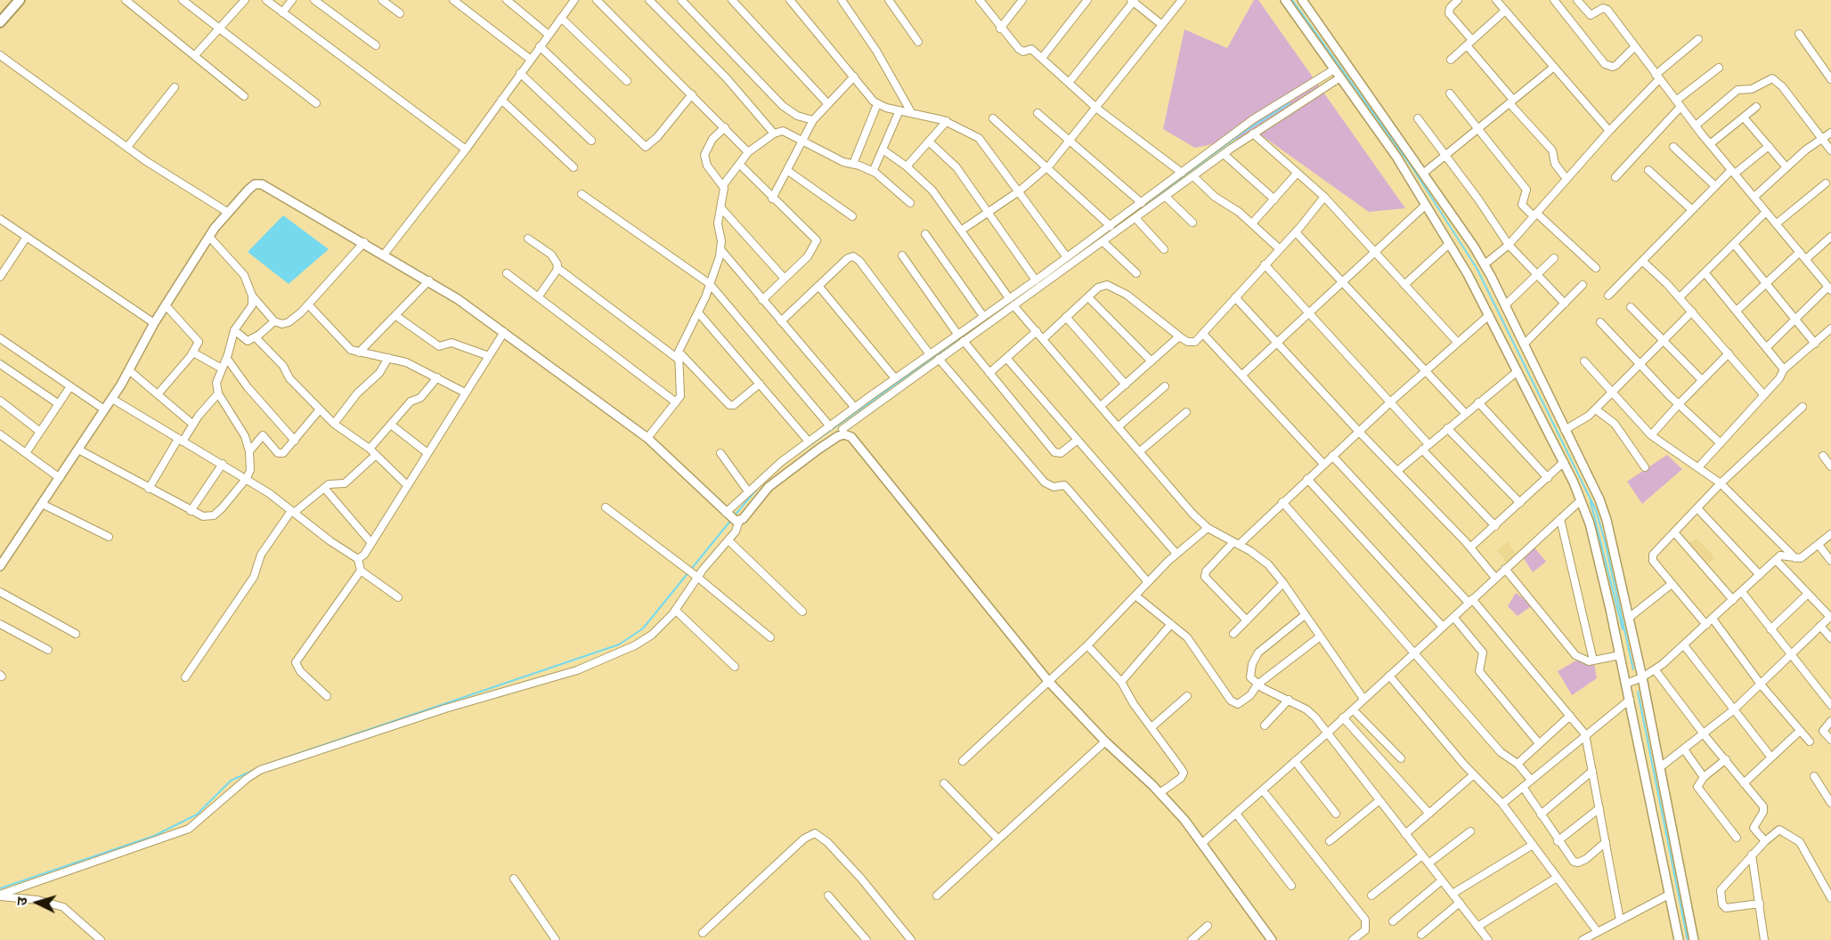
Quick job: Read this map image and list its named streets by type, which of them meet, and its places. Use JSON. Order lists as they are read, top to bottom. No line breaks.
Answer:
{"north":"left"}
